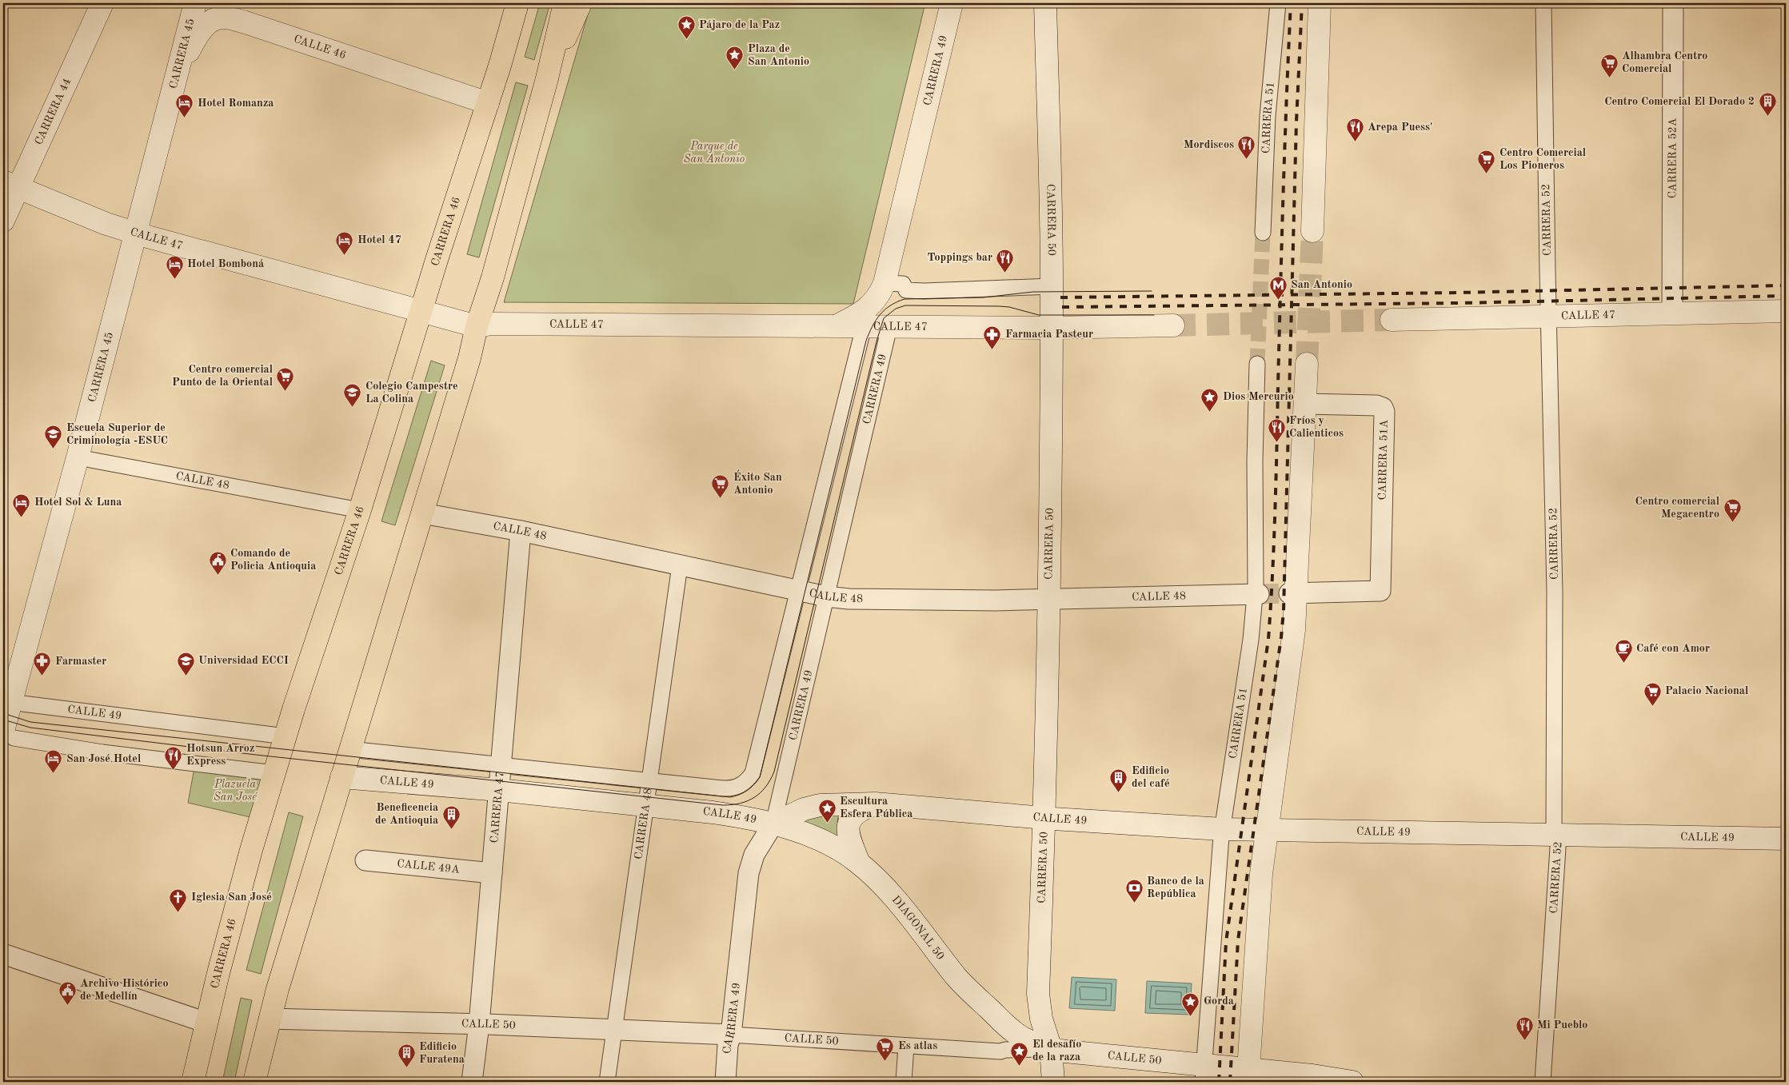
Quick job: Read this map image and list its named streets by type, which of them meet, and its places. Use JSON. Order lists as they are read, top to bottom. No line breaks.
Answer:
{"streets":{"main road":["CARRERA 46"],"street":["CALLE 46","CARRERA 45","CARRERA 49","CARRERA 44","CARRERA 51","CARRERA 52A","CARRERA 50","CARRERA 52","CALLE 47","CARRERA 51A","CALLE 48","CALLE 49","CARRERA 47","CARRERA 48","CALLE 49A","DIAGONAL 50","CALLE 50"]},"crossings":[["CALLE 46","CARRERA 45"],["CALLE 46","CARRERA 46"],["CARRERA 45","CALLE 47"],["CARRERA 45","CALLE 48"],["CARRERA 49","CALLE 47"],["CARRERA 49","CALLE 48"],["CARRERA 49","CALLE 49"],["CARRERA 49","DIAGONAL 50"],["CARRERA 49","CALLE 50"],["CARRERA 44","CALLE 47"],["CARRERA 51","CALLE 48"],["CARRERA 51","CALLE 49"],["CARRERA 51","CALLE 50"],["CARRERA 52A","CALLE 47"],["CARRERA 50","CALLE 47"],["CARRERA 50","CALLE 48"],["CARRERA 50","CALLE 49"],["CARRERA 50","DIAGONAL 50"],["CARRERA 50","CALLE 50"],["CARRERA 52","CALLE 47"],["CARRERA 52","CALLE 49"],["CARRERA 46","CALLE 47"],["CARRERA 46","CALLE 49"],["CALLE 48","CARRERA 47"],["CALLE 48","CARRERA 48"],["CALLE 49","CARRERA 47"],["CALLE 49","CARRERA 48"],["CALLE 49","DIAGONAL 50"],["CARRERA 47","CALLE 49A"],["CARRERA 47","CALLE 50"],["CARRERA 48","CALLE 50"],["DIAGONAL 50","CALLE 50"]],"parks":["Parque de San Antonio","Plazuela San José"],"places":{"place":["Pájaro de la Paz","Plaza de San Antonio","Dios Mercurio","Escultura Esfera Pública","Gorda","El desafío de la raza"],"supermarket":["Alhambra Centro Comercial","Centro Comercial Los Pioneros","Centro comercial Punto de la Oriental","Éxito San Antonio","Centro comercial Megacentro","Palacio Nacional","Es atlas"],"building":["Centro Comercial El Dorado 2","Edificio del café","Beneficencia de Antioquia","Edificio Furatena"],"hotel":["Hotel Romanza","Hotel 47","Hotel Bomboná","Hotel Sol & Luna","San José Hotel"],"restaurant":["Arepa Puess'","Mordiscos","Toppings bar","Fríos y Calienticos","Hotsun Arroz Express","Mi Pueblo"],"metro station":["San Antonio"],"pharmacy":["Farmacia Pasteur","Farmaster"],"school or university":["Colegio Campestre La Colina","Escuela Superior de Criminología -ESUC","Universidad ECCI"],"public building":["Comando de Policia Antioquia","Archivo Histórico de Medellín"],"cafe":["Café con Amor"],"bank":["Banco de la República"],"church":["Iglesia San José"]}}
